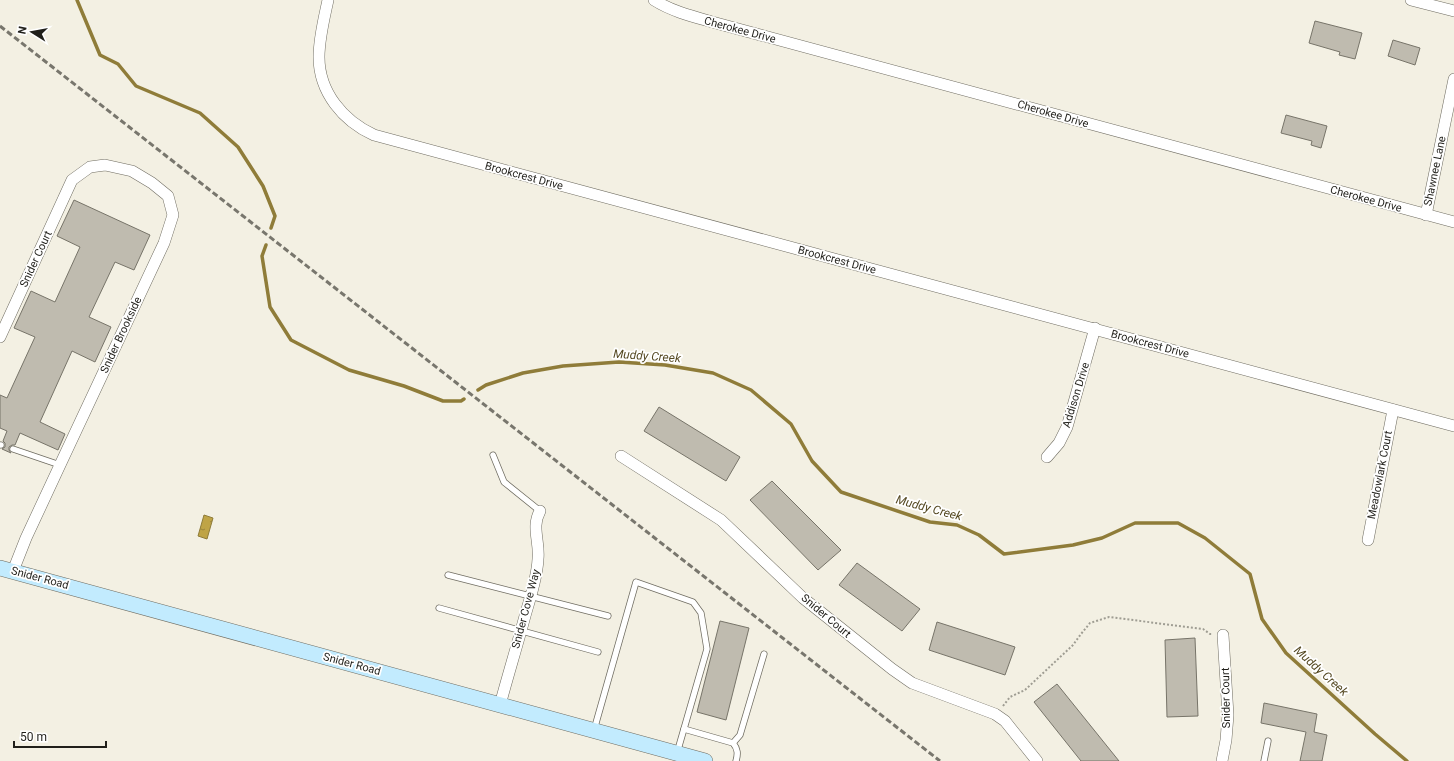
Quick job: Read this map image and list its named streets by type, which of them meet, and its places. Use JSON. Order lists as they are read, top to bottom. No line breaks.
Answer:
{"streets":{"street":["Cherokee Drive","Shawnee Lane","Brookcrest Drive","Snider Court","Snider Brookside","Addison Drive","Meadowlark Court","Snider Road","Snider Cove Way"]},"crossings":[["Cherokee Drive","Shawnee Lane"],["Brookcrest Drive","Addison Drive"],["Brookcrest Drive","Meadowlark Court"],["Snider Court","Snider Brookside"],["Snider Brookside","Snider Road"],["Snider Road","Snider Cove Way"]],"water":["Muddy Creek"],"scale_bar":"50 m","north":"left"}
